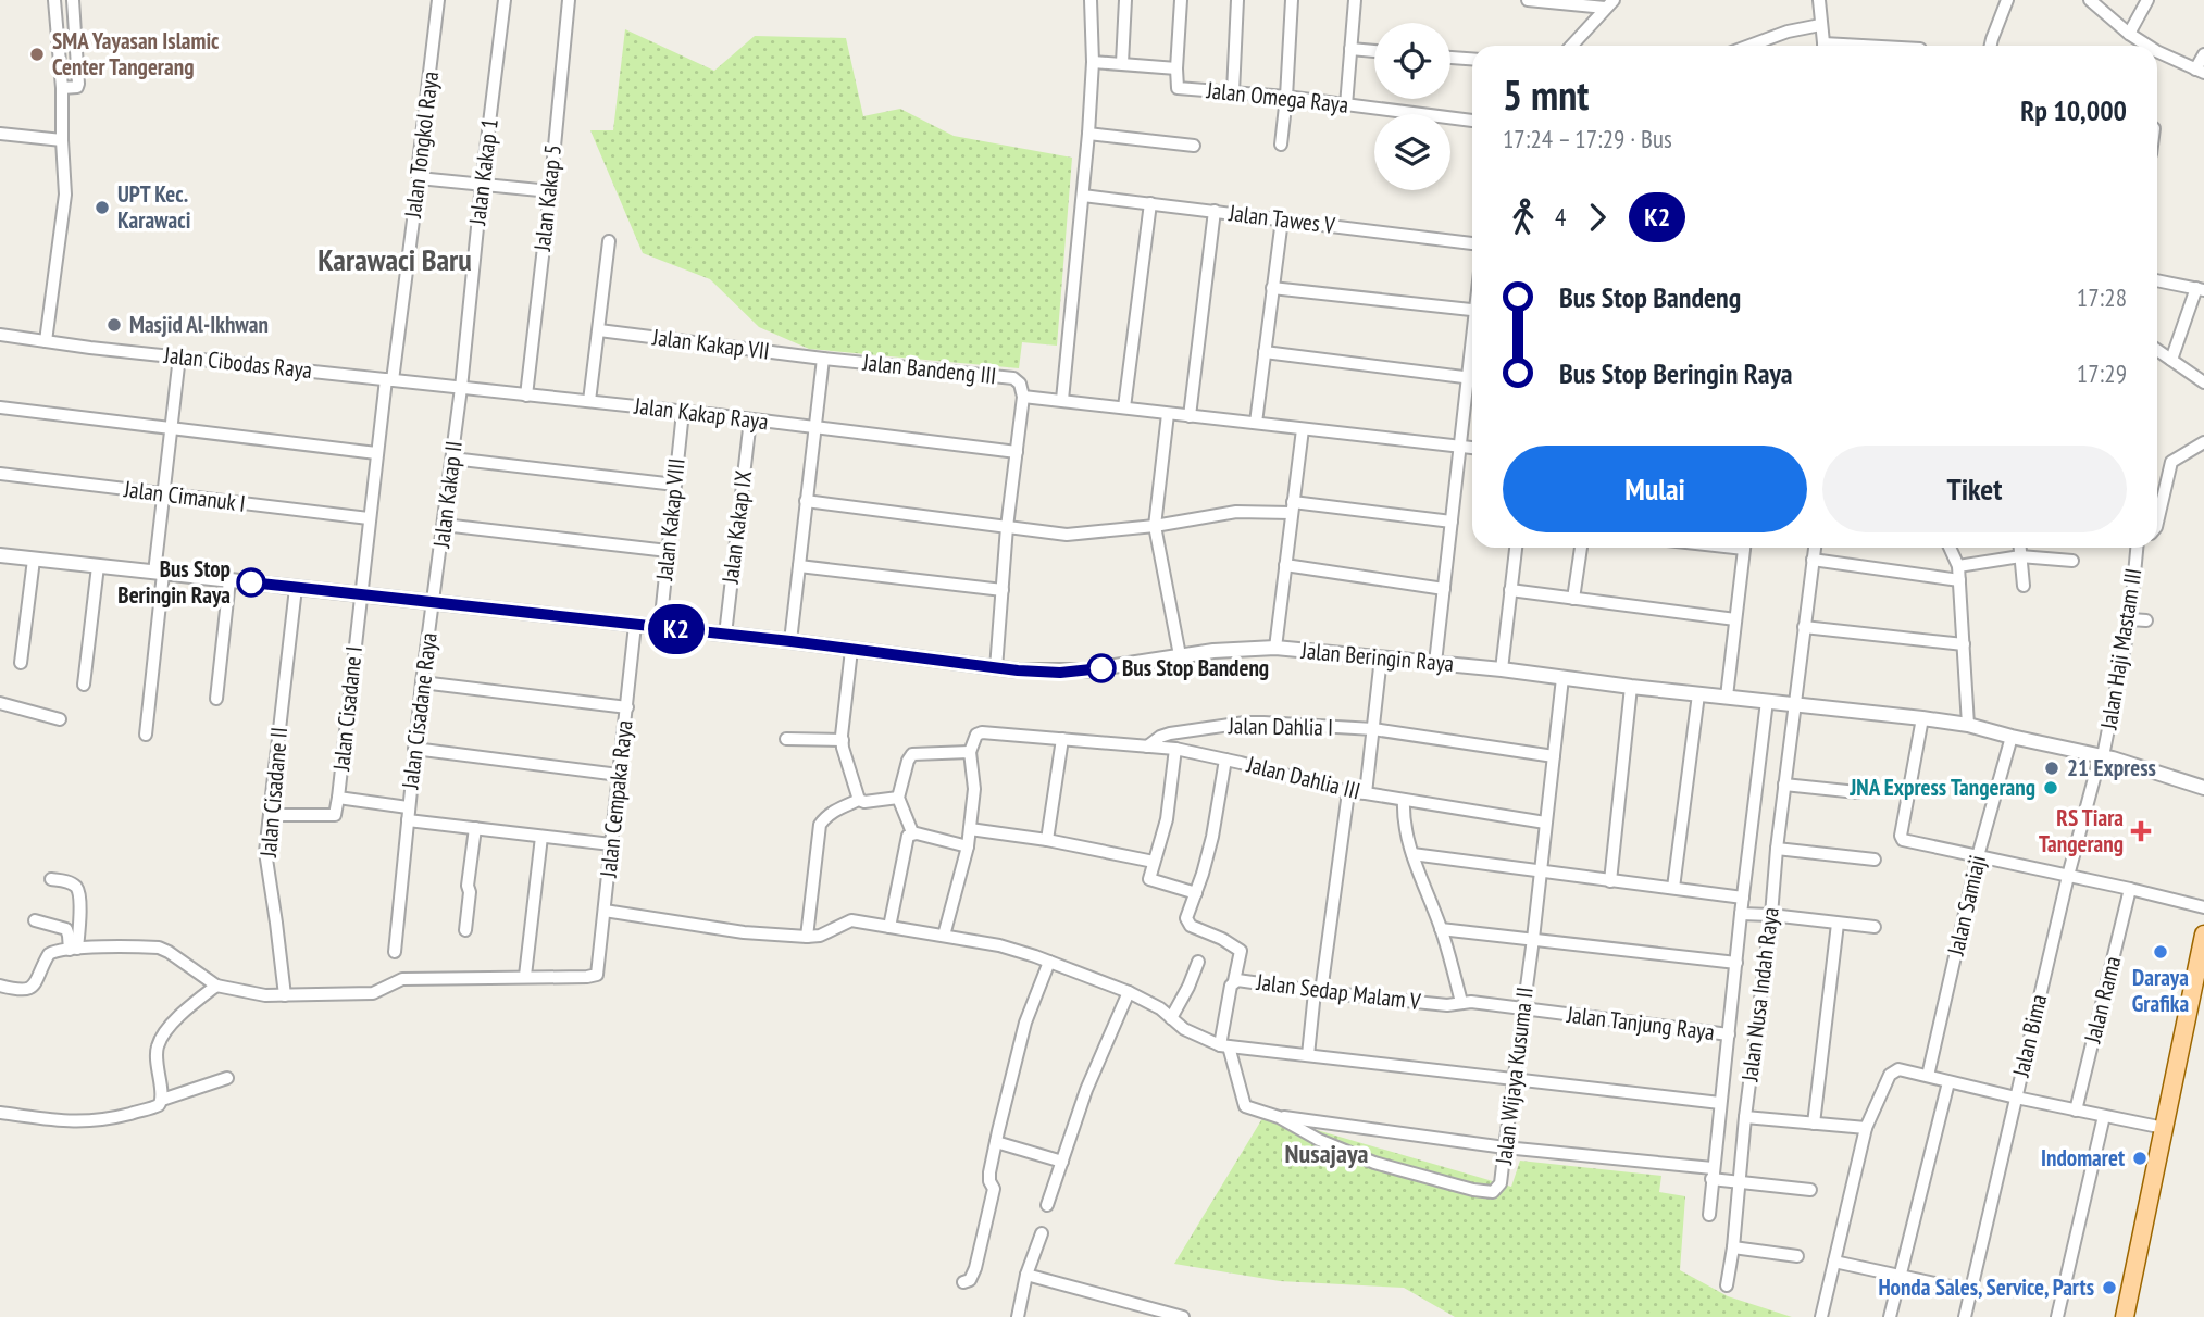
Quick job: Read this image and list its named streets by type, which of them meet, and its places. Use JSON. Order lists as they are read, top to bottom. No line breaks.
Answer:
{"streets":{"street":["Jalan Omega Raya","Jalan Tongkol Raya","Jalan Kakap 1","Jalan Kakap 5","Jalan Tawes V","Jalan Kakap VII","Jalan Cibodas Raya","Jalan Bandeng III","Jalan Kakap Raya","Jalan Kakap II","Jalan Cimanuk I","Jalan Kakap VIII","Jalan Kakap IX","Jalan Haji Mastam III","Jalan Beringin Raya","Jalan Cisadane I","Jalan Cisadane Raya","Jalan Dahlia I","Jalan Dahlia III","Jalan Cisadane II","Jalan Cempaka Raya","Jalan Samiaji","Jalan Sedap Malam V","Jalan Nusa Indah Raya","Jalan Rama","Jalan Tanjung Raya","Jalan Bima","Jalan Wijaya Kusuma II"]},"crossings":[["Jalan Tongkol Raya","Jalan Cibodas Raya"],["Jalan Tongkol Raya","Jalan Kakap Raya"],["Jalan Tongkol Raya","Jalan Cimanuk I"],["Jalan Tongkol Raya","Jalan Beringin Raya"],["Jalan Tongkol Raya","Jalan Cisadane I"],["Jalan Kakap 1","Jalan Kakap Raya"],["Jalan Kakap 1","Jalan Kakap II"],["Jalan Kakap 5","Jalan Kakap Raya"],["Jalan Kakap VII","Jalan Bandeng III"],["Jalan Cibodas Raya","Jalan Kakap Raya"],["Jalan Kakap Raya","Jalan Kakap II"],["Jalan Kakap Raya","Jalan Kakap VIII"],["Jalan Kakap Raya","Jalan Kakap IX"],["Jalan Kakap II","Jalan Beringin Raya"],["Jalan Kakap II","Jalan Cisadane Raya"],["Jalan Kakap VIII","Jalan Beringin Raya"],["Jalan Kakap IX","Jalan Beringin Raya"],["Jalan Haji Mastam III","Jalan Beringin Raya"],["Jalan Haji Mastam III","Jalan Bima"],["Jalan Beringin Raya","Jalan Cisadane I"],["Jalan Beringin Raya","Jalan Cisadane Raya"],["Jalan Beringin Raya","Jalan Cisadane II"],["Jalan Beringin Raya","Jalan Cempaka Raya"],["Jalan Beringin Raya","Jalan Samiaji"],["Jalan Beringin Raya","Jalan Nusa Indah Raya"],["Jalan Beringin Raya","Jalan Bima"],["Jalan Beringin Raya","Jalan Wijaya Kusuma II"],["Jalan Cisadane I","Jalan Cisadane Raya"],["Jalan Cisadane I","Jalan Cempaka Raya"],["Jalan Dahlia I","Jalan Dahlia III"],["Jalan Dahlia I","Jalan Wijaya Kusuma II"],["Jalan Dahlia III","Jalan Wijaya Kusuma II"],["Jalan Sedap Malam V","Jalan Tanjung Raya"],["Jalan Sedap Malam V","Jalan Wijaya Kusuma II"],["Jalan Tanjung Raya","Jalan Wijaya Kusuma II"]],"districts":["Karawaci Baru","Nusajaya"],"places":{"other":["SMA Yayasan Islamic Center Tangerang","UPT Kec. Karawaci","Masjid Al-Ikhwan","Bus Stop Beringin Raya","Bus Stop Bandeng","21 Express","JNA Express Tangerang","Daraya Grafika","Indomaret","Honda Sales, Service, Parts"],"health":["RS Tiara Tangerang"]},"lines":["bus line K2"],"page":{"on_map":"K2","heading":["5 mnt","17:24 – 17:29 · Bus","Rp 10,000"],"legs":["4","K2"],"list":[{"name":"Bus Stop Bandeng","value":"17:28"},{"name":"Bus Stop Beringin Raya","value":"17:29"}],"buttons":["Mulai","Tiket"]}}
